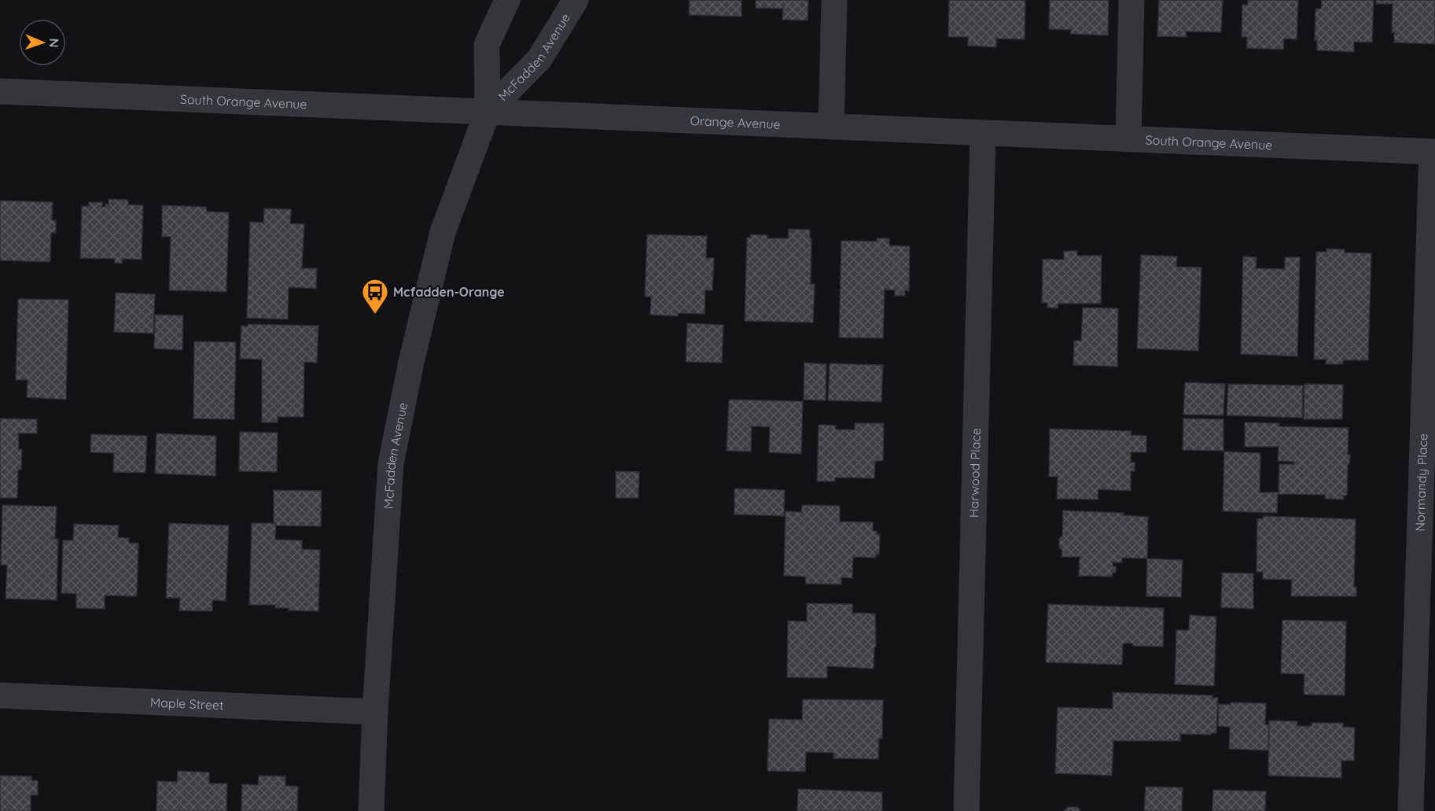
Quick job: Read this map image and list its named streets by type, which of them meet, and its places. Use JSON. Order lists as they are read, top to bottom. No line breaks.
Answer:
{"streets":{"street":["McFadden Avenue","South Orange Avenue","Orange Avenue","Harwood Place","Normandy Place","Maple Street"]},"crossings":[["McFadden Avenue","South Orange Avenue"],["McFadden Avenue","Orange Avenue"],["McFadden Avenue","Maple Street"],["South Orange Avenue","Orange Avenue"],["South Orange Avenue","Harwood Place"],["South Orange Avenue","Normandy Place"],["Orange Avenue","Harwood Place"]],"places":{"bus stop":["Mcfadden-Orange"]},"north":"right"}
